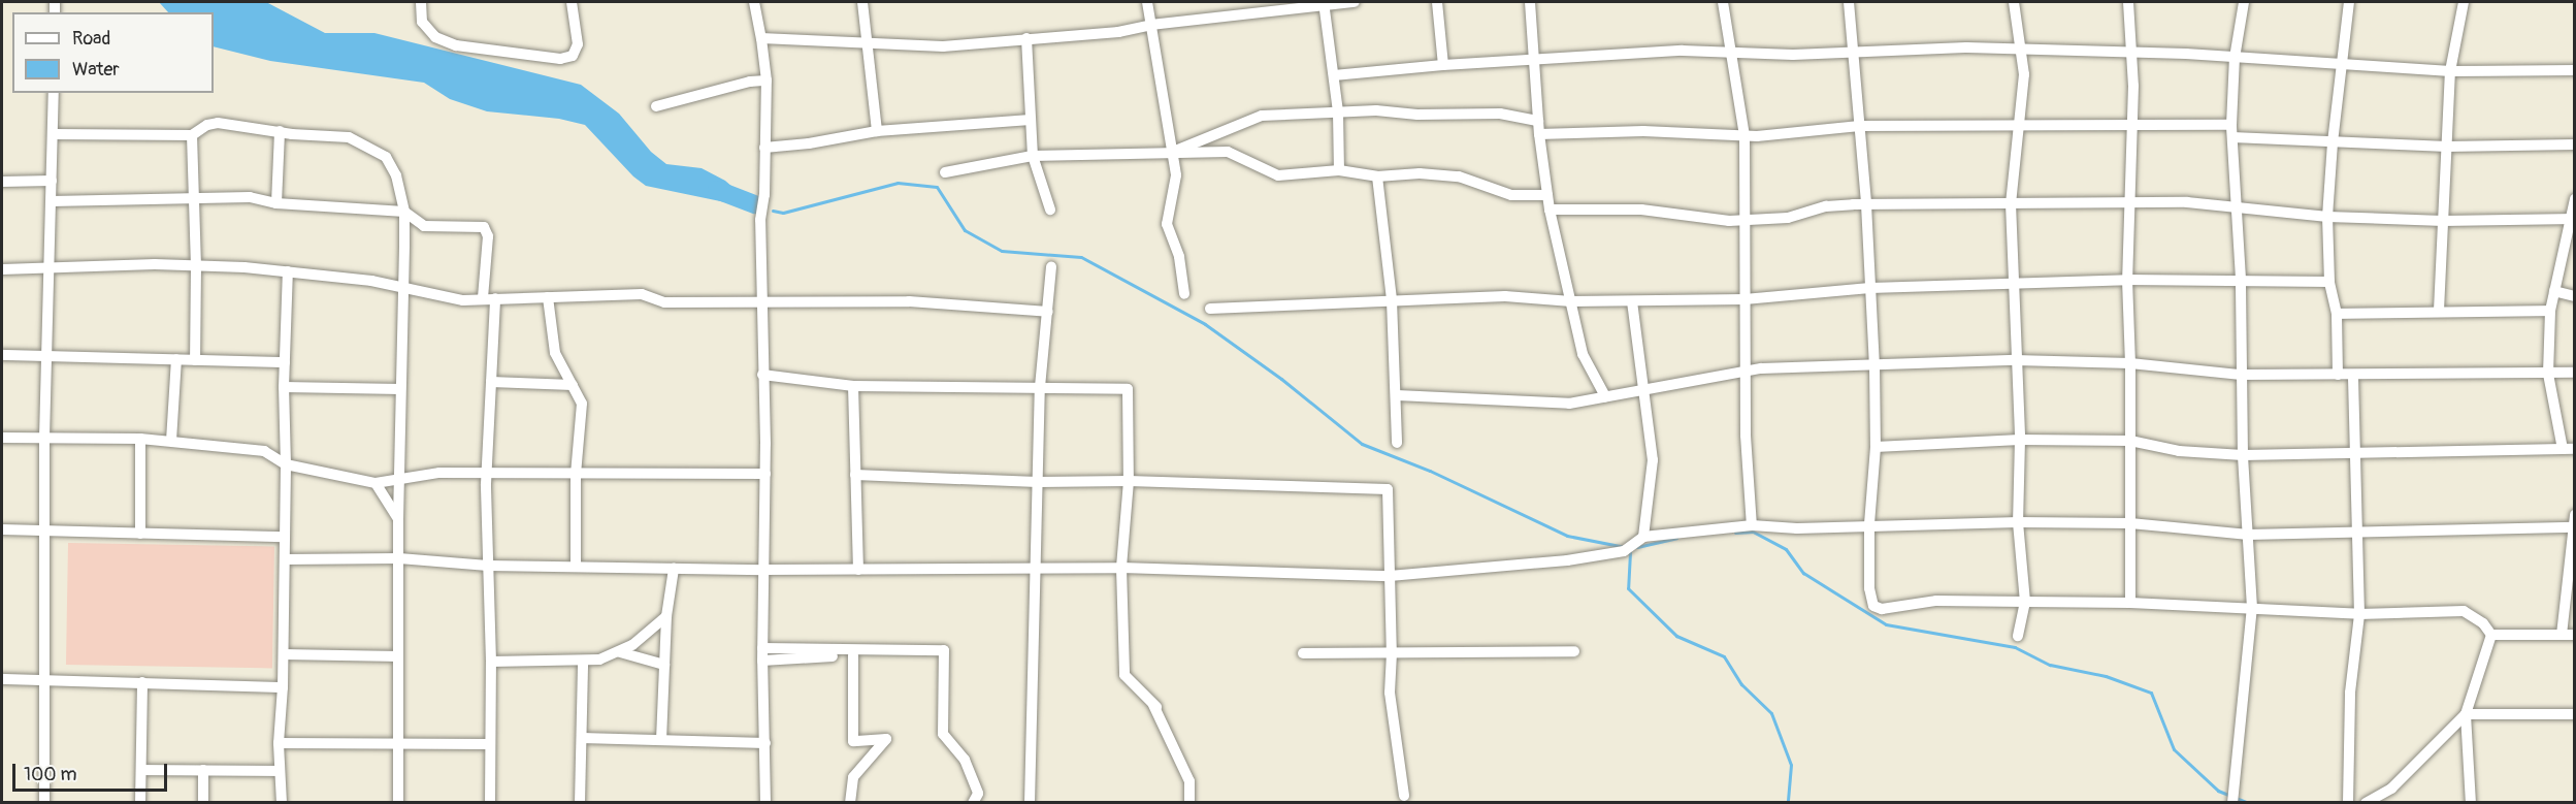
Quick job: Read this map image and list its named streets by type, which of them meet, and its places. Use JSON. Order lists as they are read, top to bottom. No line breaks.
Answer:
{"legend":["Road","Water"],"scale_bar":"100 m"}
